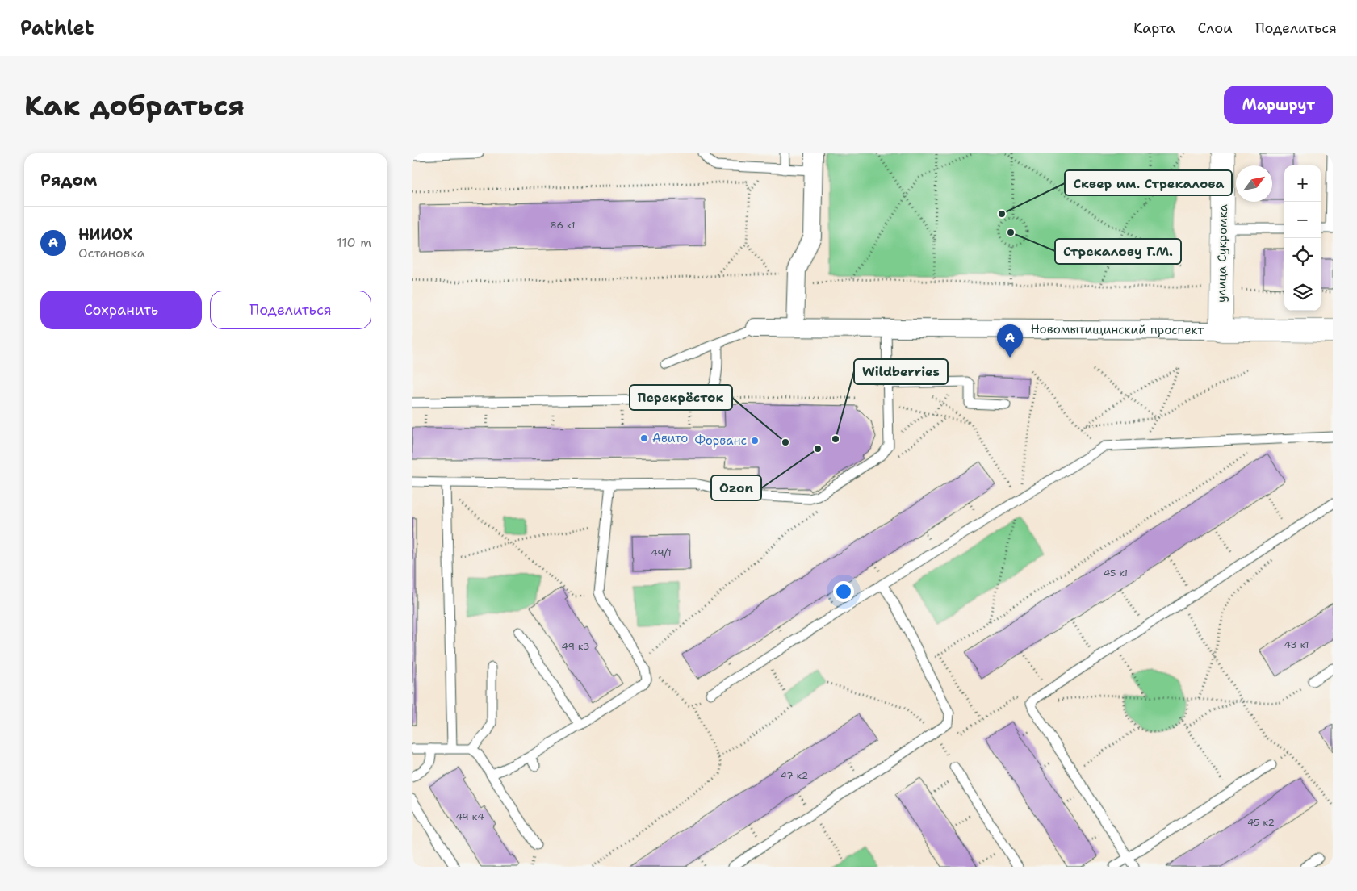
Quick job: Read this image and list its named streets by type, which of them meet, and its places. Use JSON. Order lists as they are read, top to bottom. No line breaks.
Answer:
{"streets":{"main road":["улица Сукромка","Новомытищинский проспект"]},"crossings":[["улица Сукромка","Новомытищинский проспект"]],"places":["Сквер им. Стрекалова","Стрекалову Г.М.","Авито","Wildberries","Форванс","Перекрёсток","Ozon"],"house_numbers":["86 к1","49/1","45 к1","43 к1","49 к3","47 к2","49 к4","45 к2"],"north":"top right","page":{"header":"Pathlet","nav":["Карта","Слои","Поделиться"],"buttons":["Маршрут",["Сохранить","Поделиться"]],"title":"Как добраться","heading":"Рядом","map_buttons":["+","−"],"list":[{"mark":"A","name":"НИИОХ","note":"Остановка","value":"110 m"}],"pins":"A"}}
